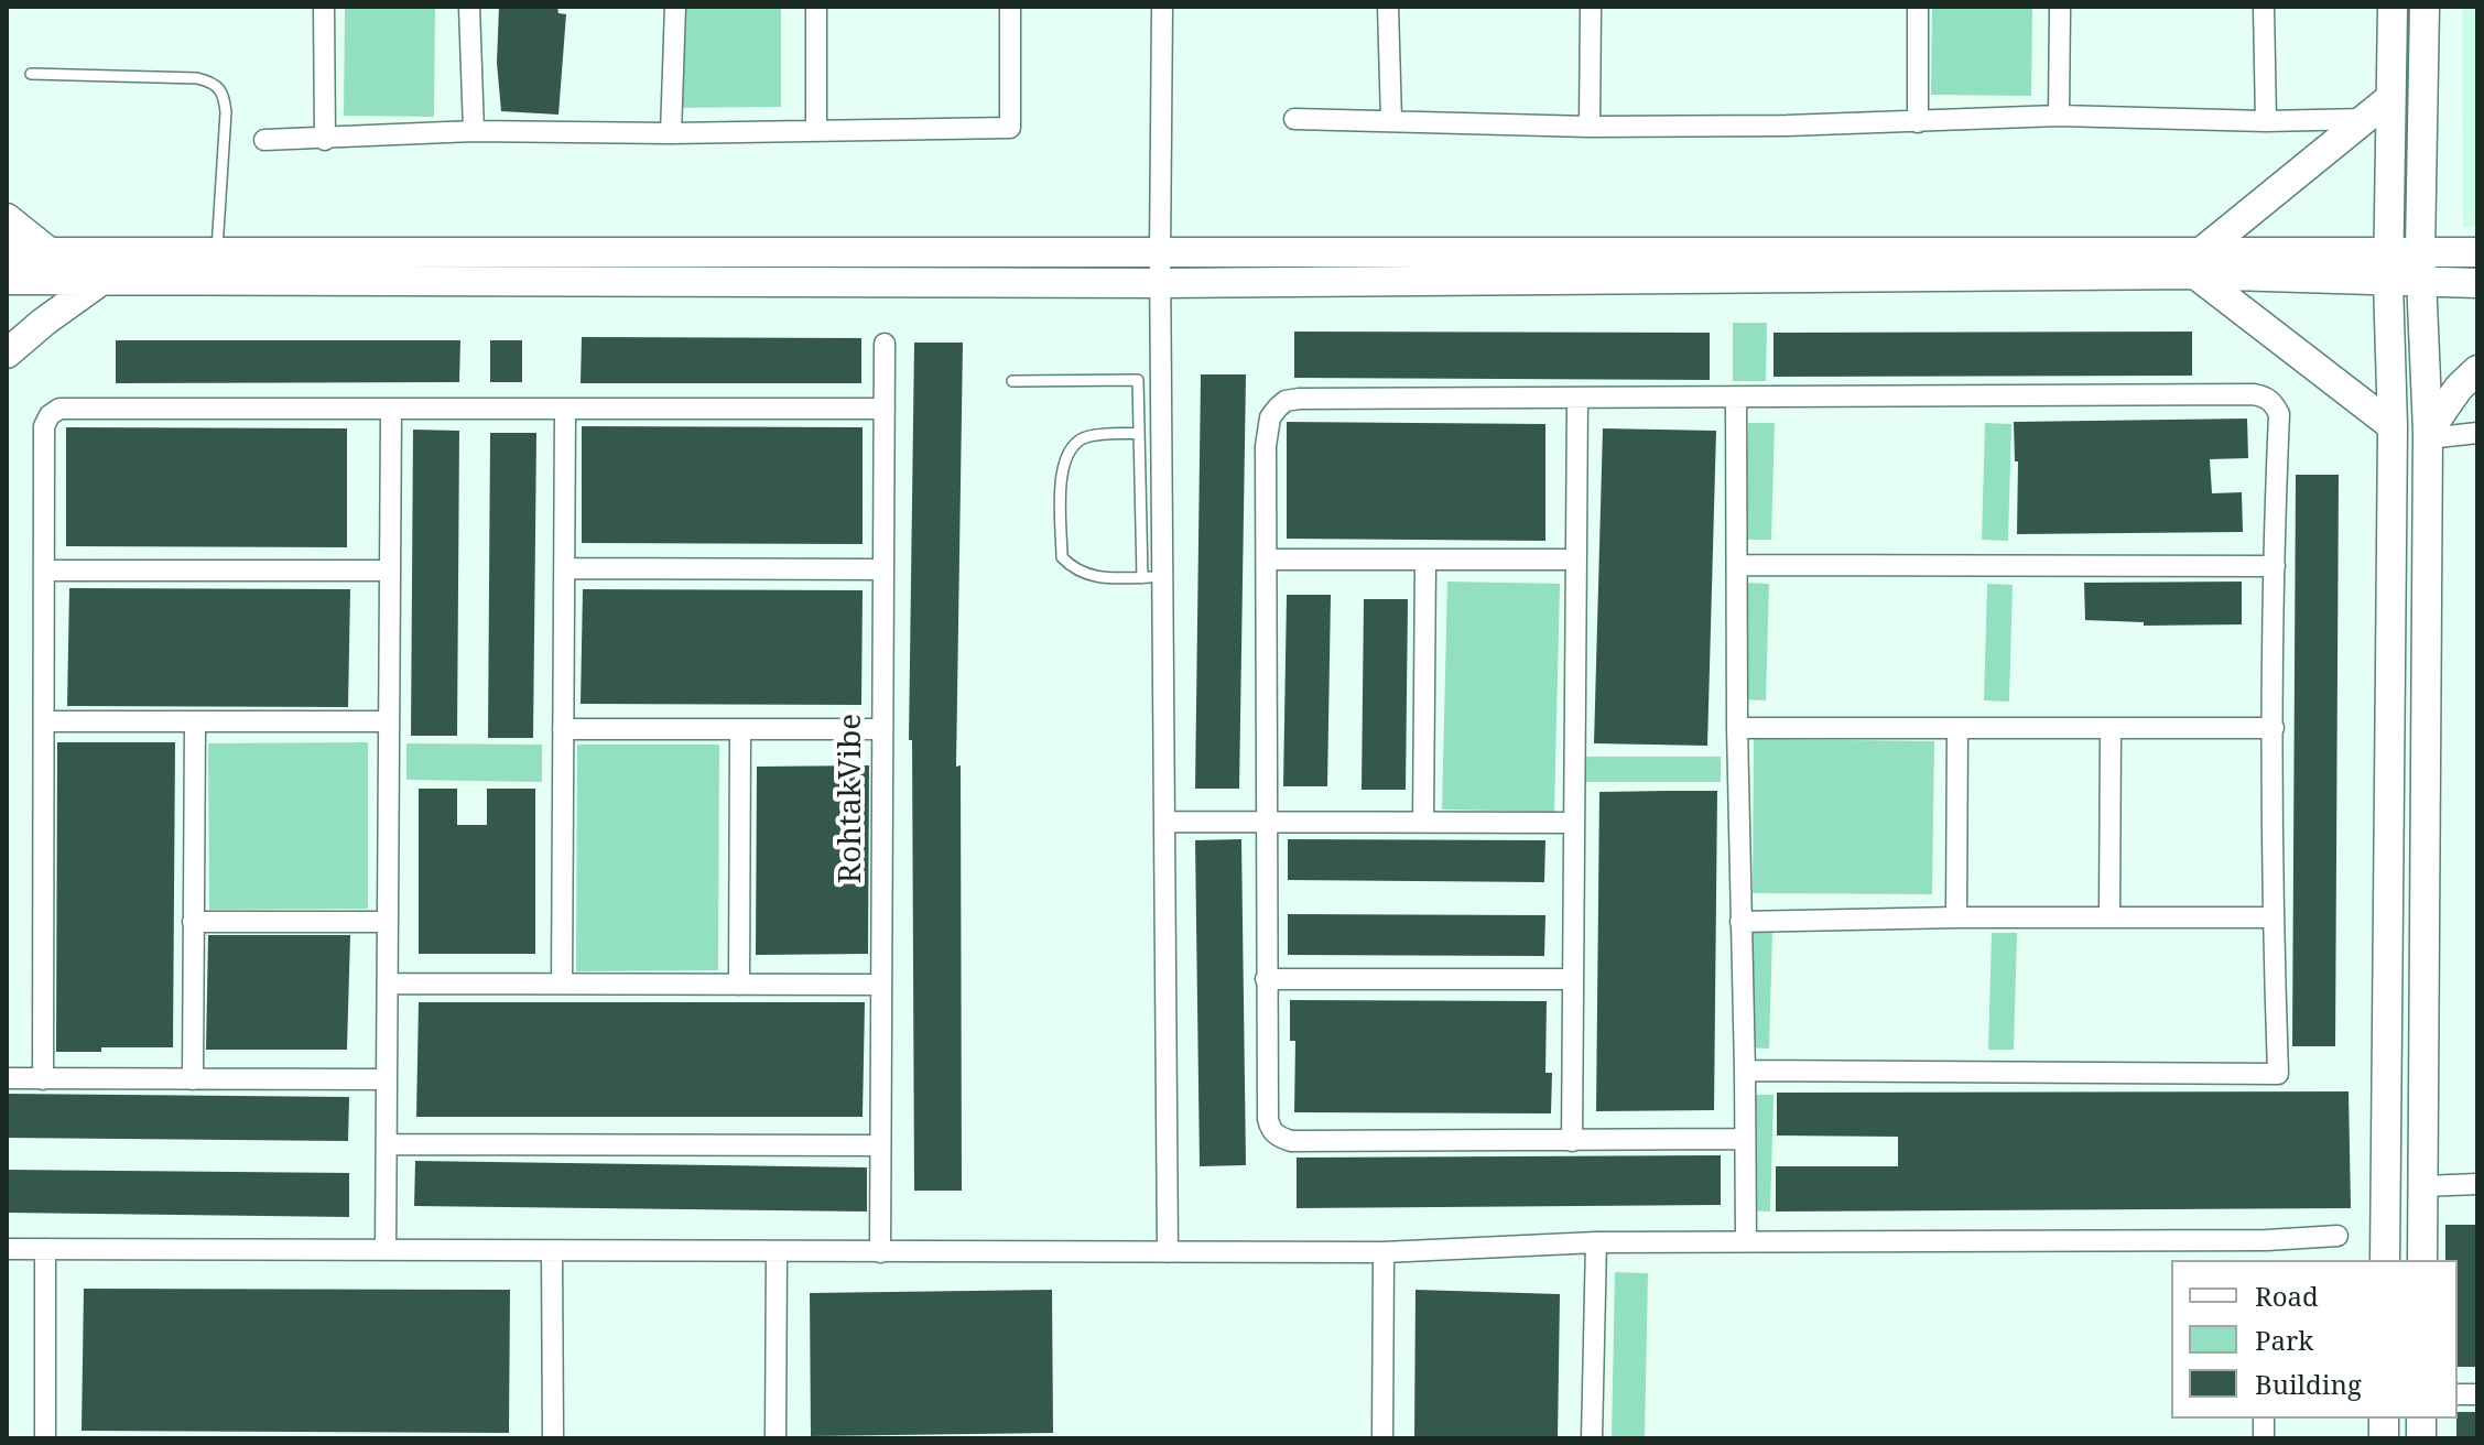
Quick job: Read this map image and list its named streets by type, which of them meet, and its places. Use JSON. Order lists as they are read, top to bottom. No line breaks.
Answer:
{"streets":{"street":["RohtakVibe"]},"legend":["Road","Park","Building"]}
